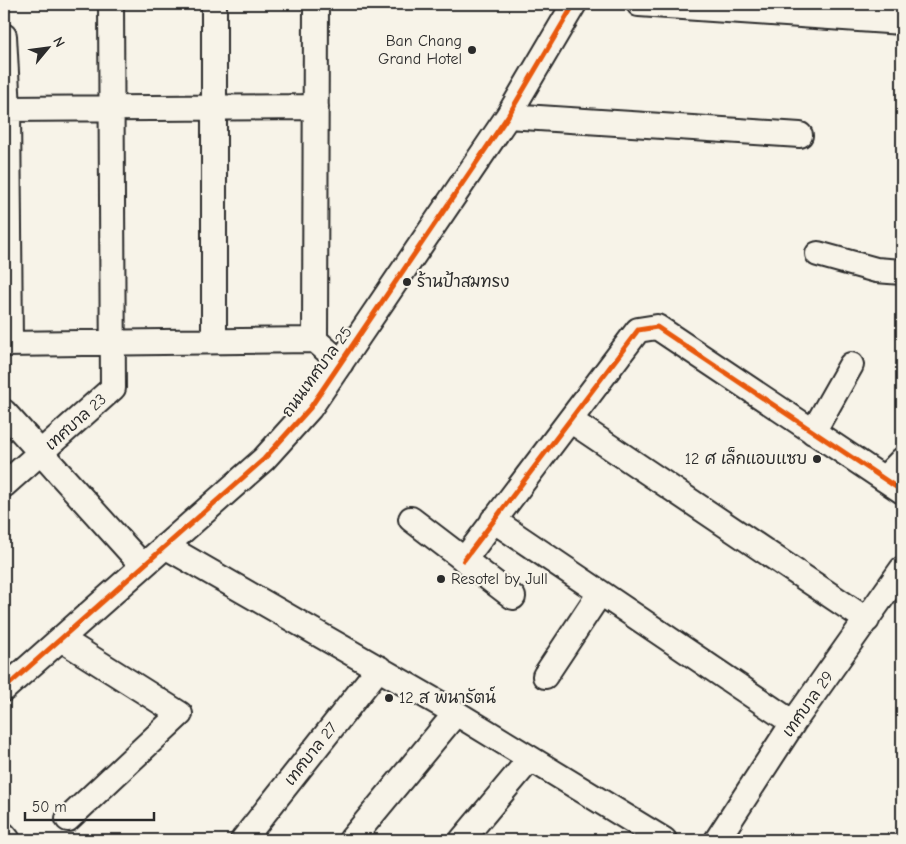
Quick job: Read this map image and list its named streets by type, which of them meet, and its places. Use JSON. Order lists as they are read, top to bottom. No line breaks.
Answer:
{"streets":{"street":["ถนนเทศบาล 25","เทศบาล 23","เทศบาล 29","เทศบาล 27"]},"places":["Ban Chang Grand Hotel","ร้านป้าสมทรง","12 ศ เล็กแอบแซบ","Resotel by Jull","12 ส พนารัตน์"],"scale_bar":"50 m","north":"top right"}
